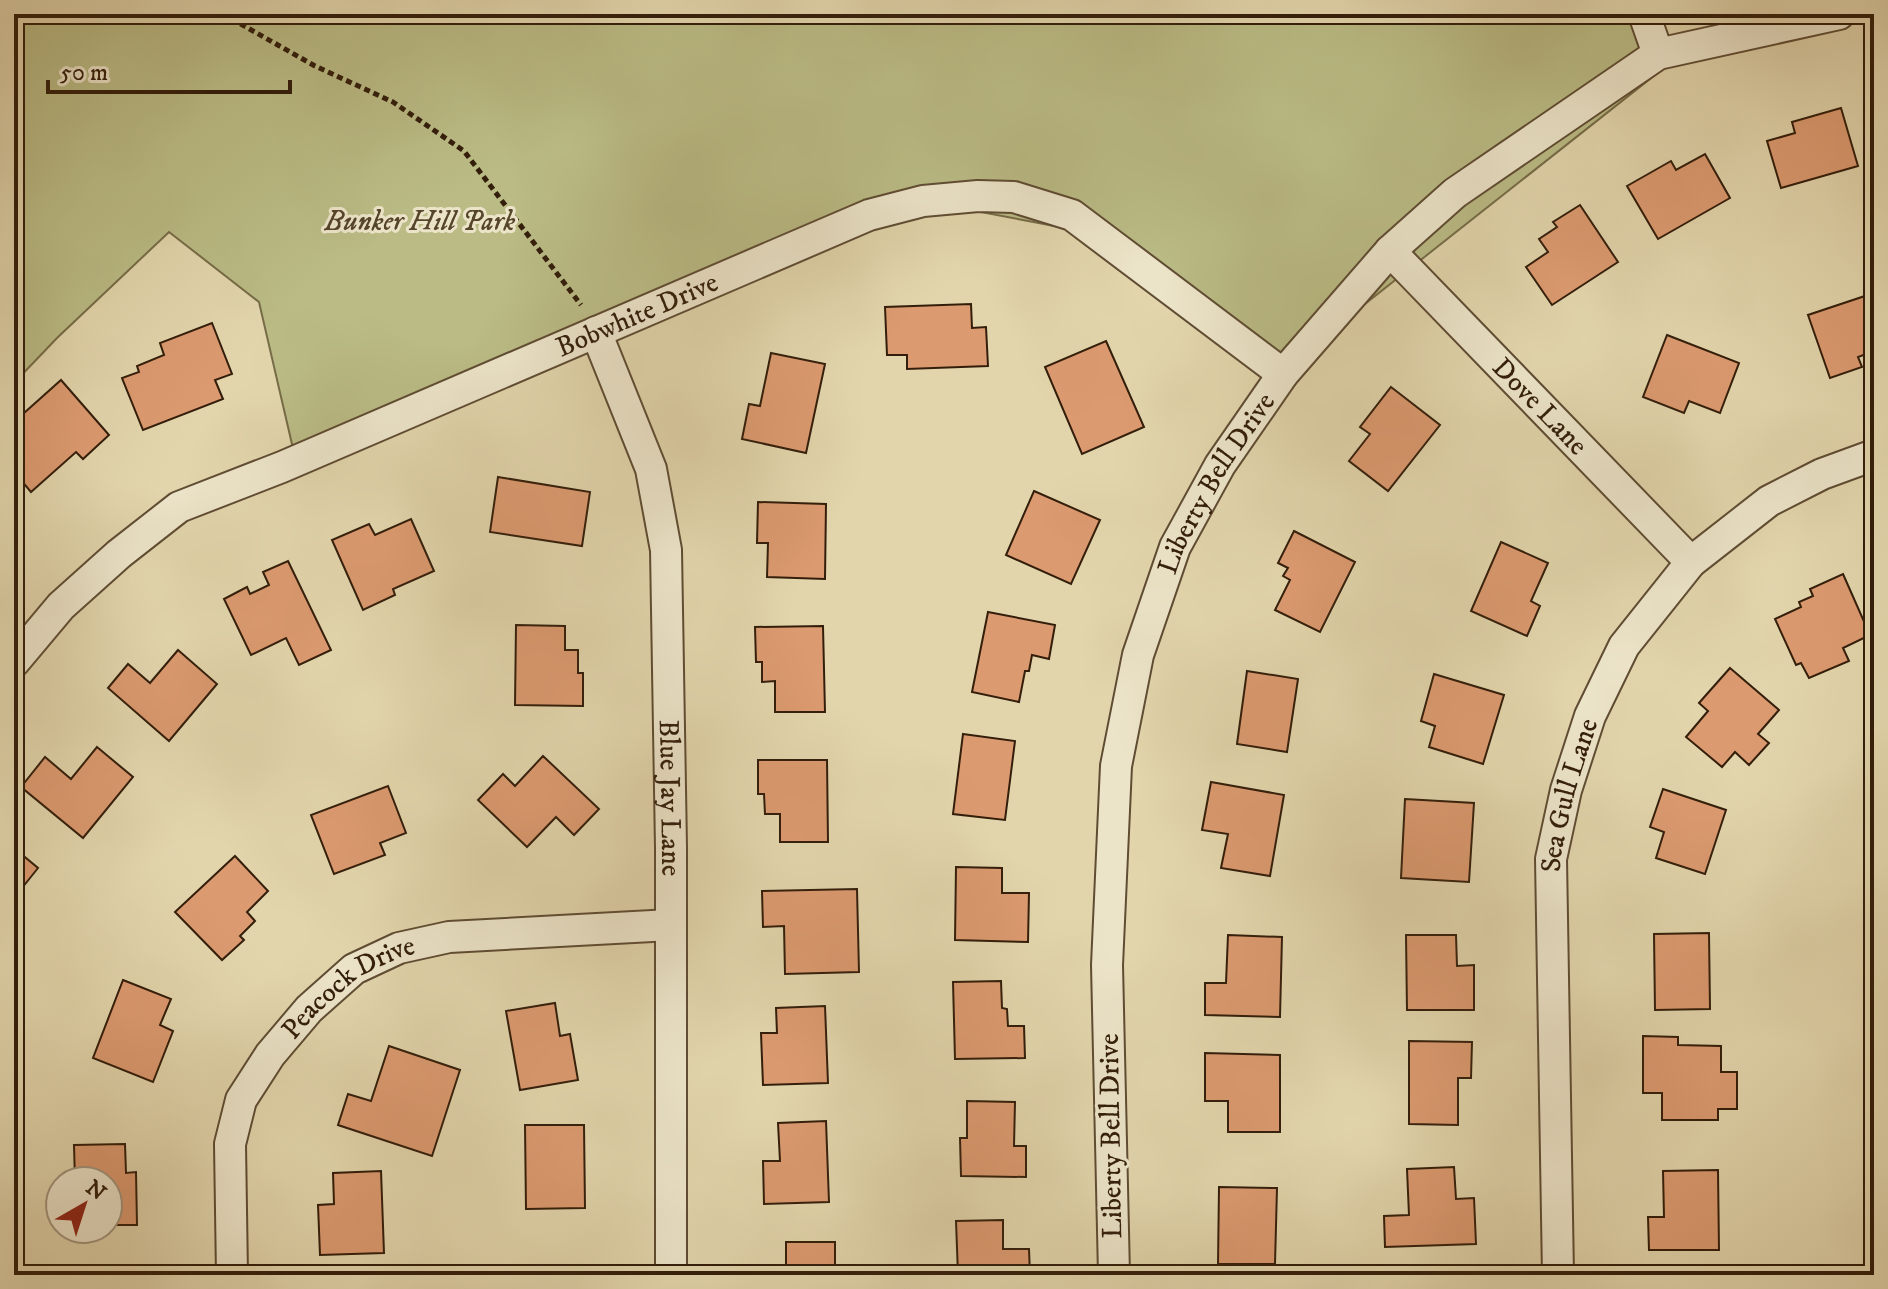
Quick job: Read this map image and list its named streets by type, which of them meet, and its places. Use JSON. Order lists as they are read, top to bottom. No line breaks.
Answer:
{"streets":{"street":["Bobwhite Drive","Dove Lane","Liberty Bell Drive","Sea Gull Lane","Blue Jay Lane","Peacock Drive"]},"crossings":[["Bobwhite Drive","Liberty Bell Drive"],["Bobwhite Drive","Blue Jay Lane"],["Dove Lane","Liberty Bell Drive"],["Dove Lane","Sea Gull Lane"],["Blue Jay Lane","Peacock Drive"]],"parks":["Bunker Hill Park"],"scale_bar":"50 m","north":"top right"}
